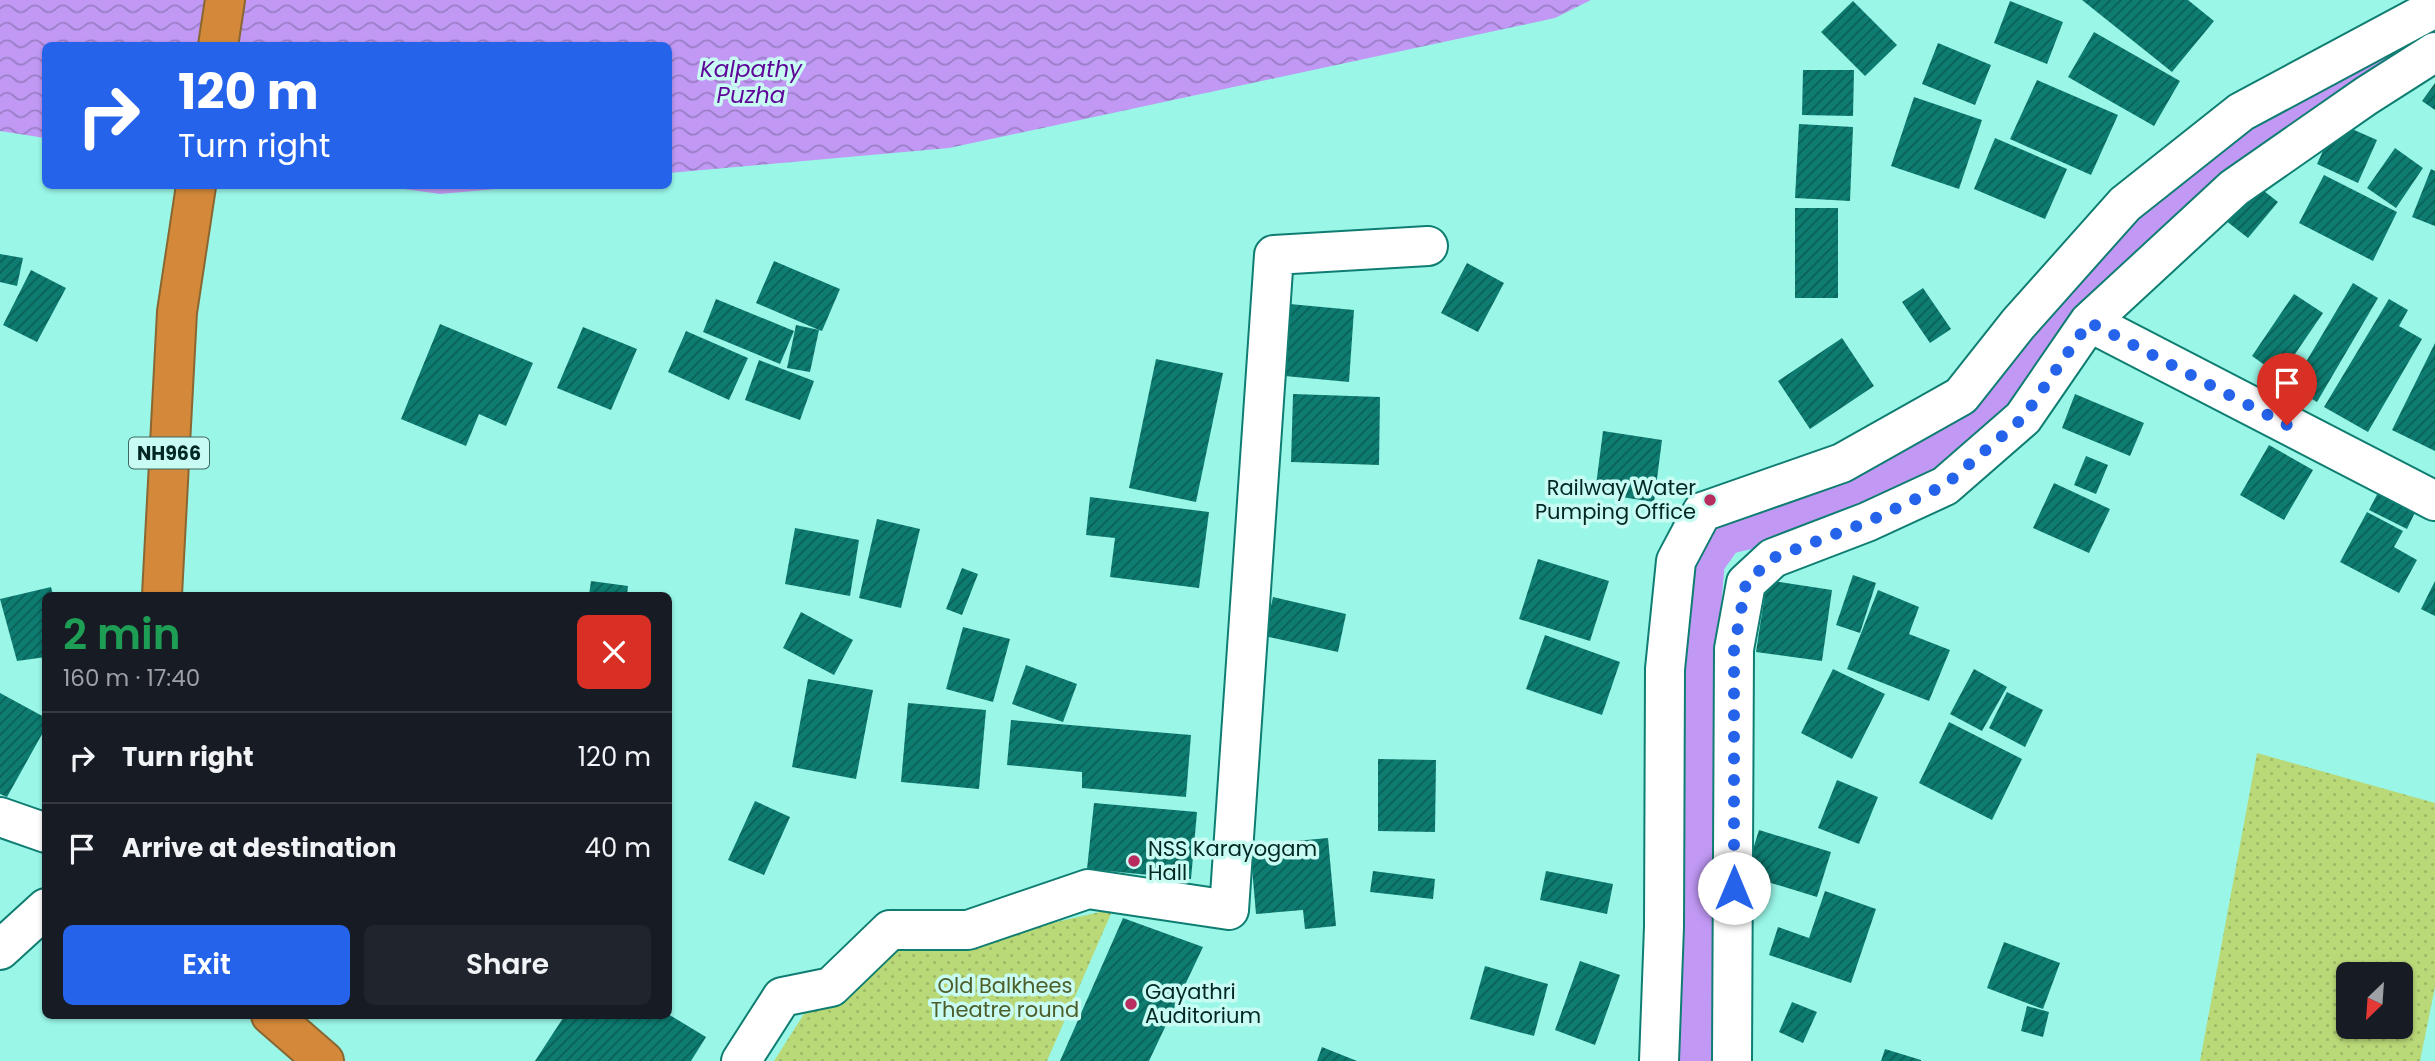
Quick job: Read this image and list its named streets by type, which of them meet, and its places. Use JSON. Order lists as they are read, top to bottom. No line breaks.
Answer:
{"streets":{"highway":["NH966"]},"water":["Kalpathy Puzha"],"parks":["Old Balkhees Theatre round"],"places":["Railway Water Pumping Office","NSS Karayogam Hall","Gayathri Auditorium"],"north":"bottom left","page":{"turn":["120 m","Turn right"],"heading":["2 min","160 m · 17:40"],"list":[{"name":"Turn right","value":"120 m"},{"name":"Arrive at destination","value":"40 m"}],"buttons":["Exit","Share"]}}
